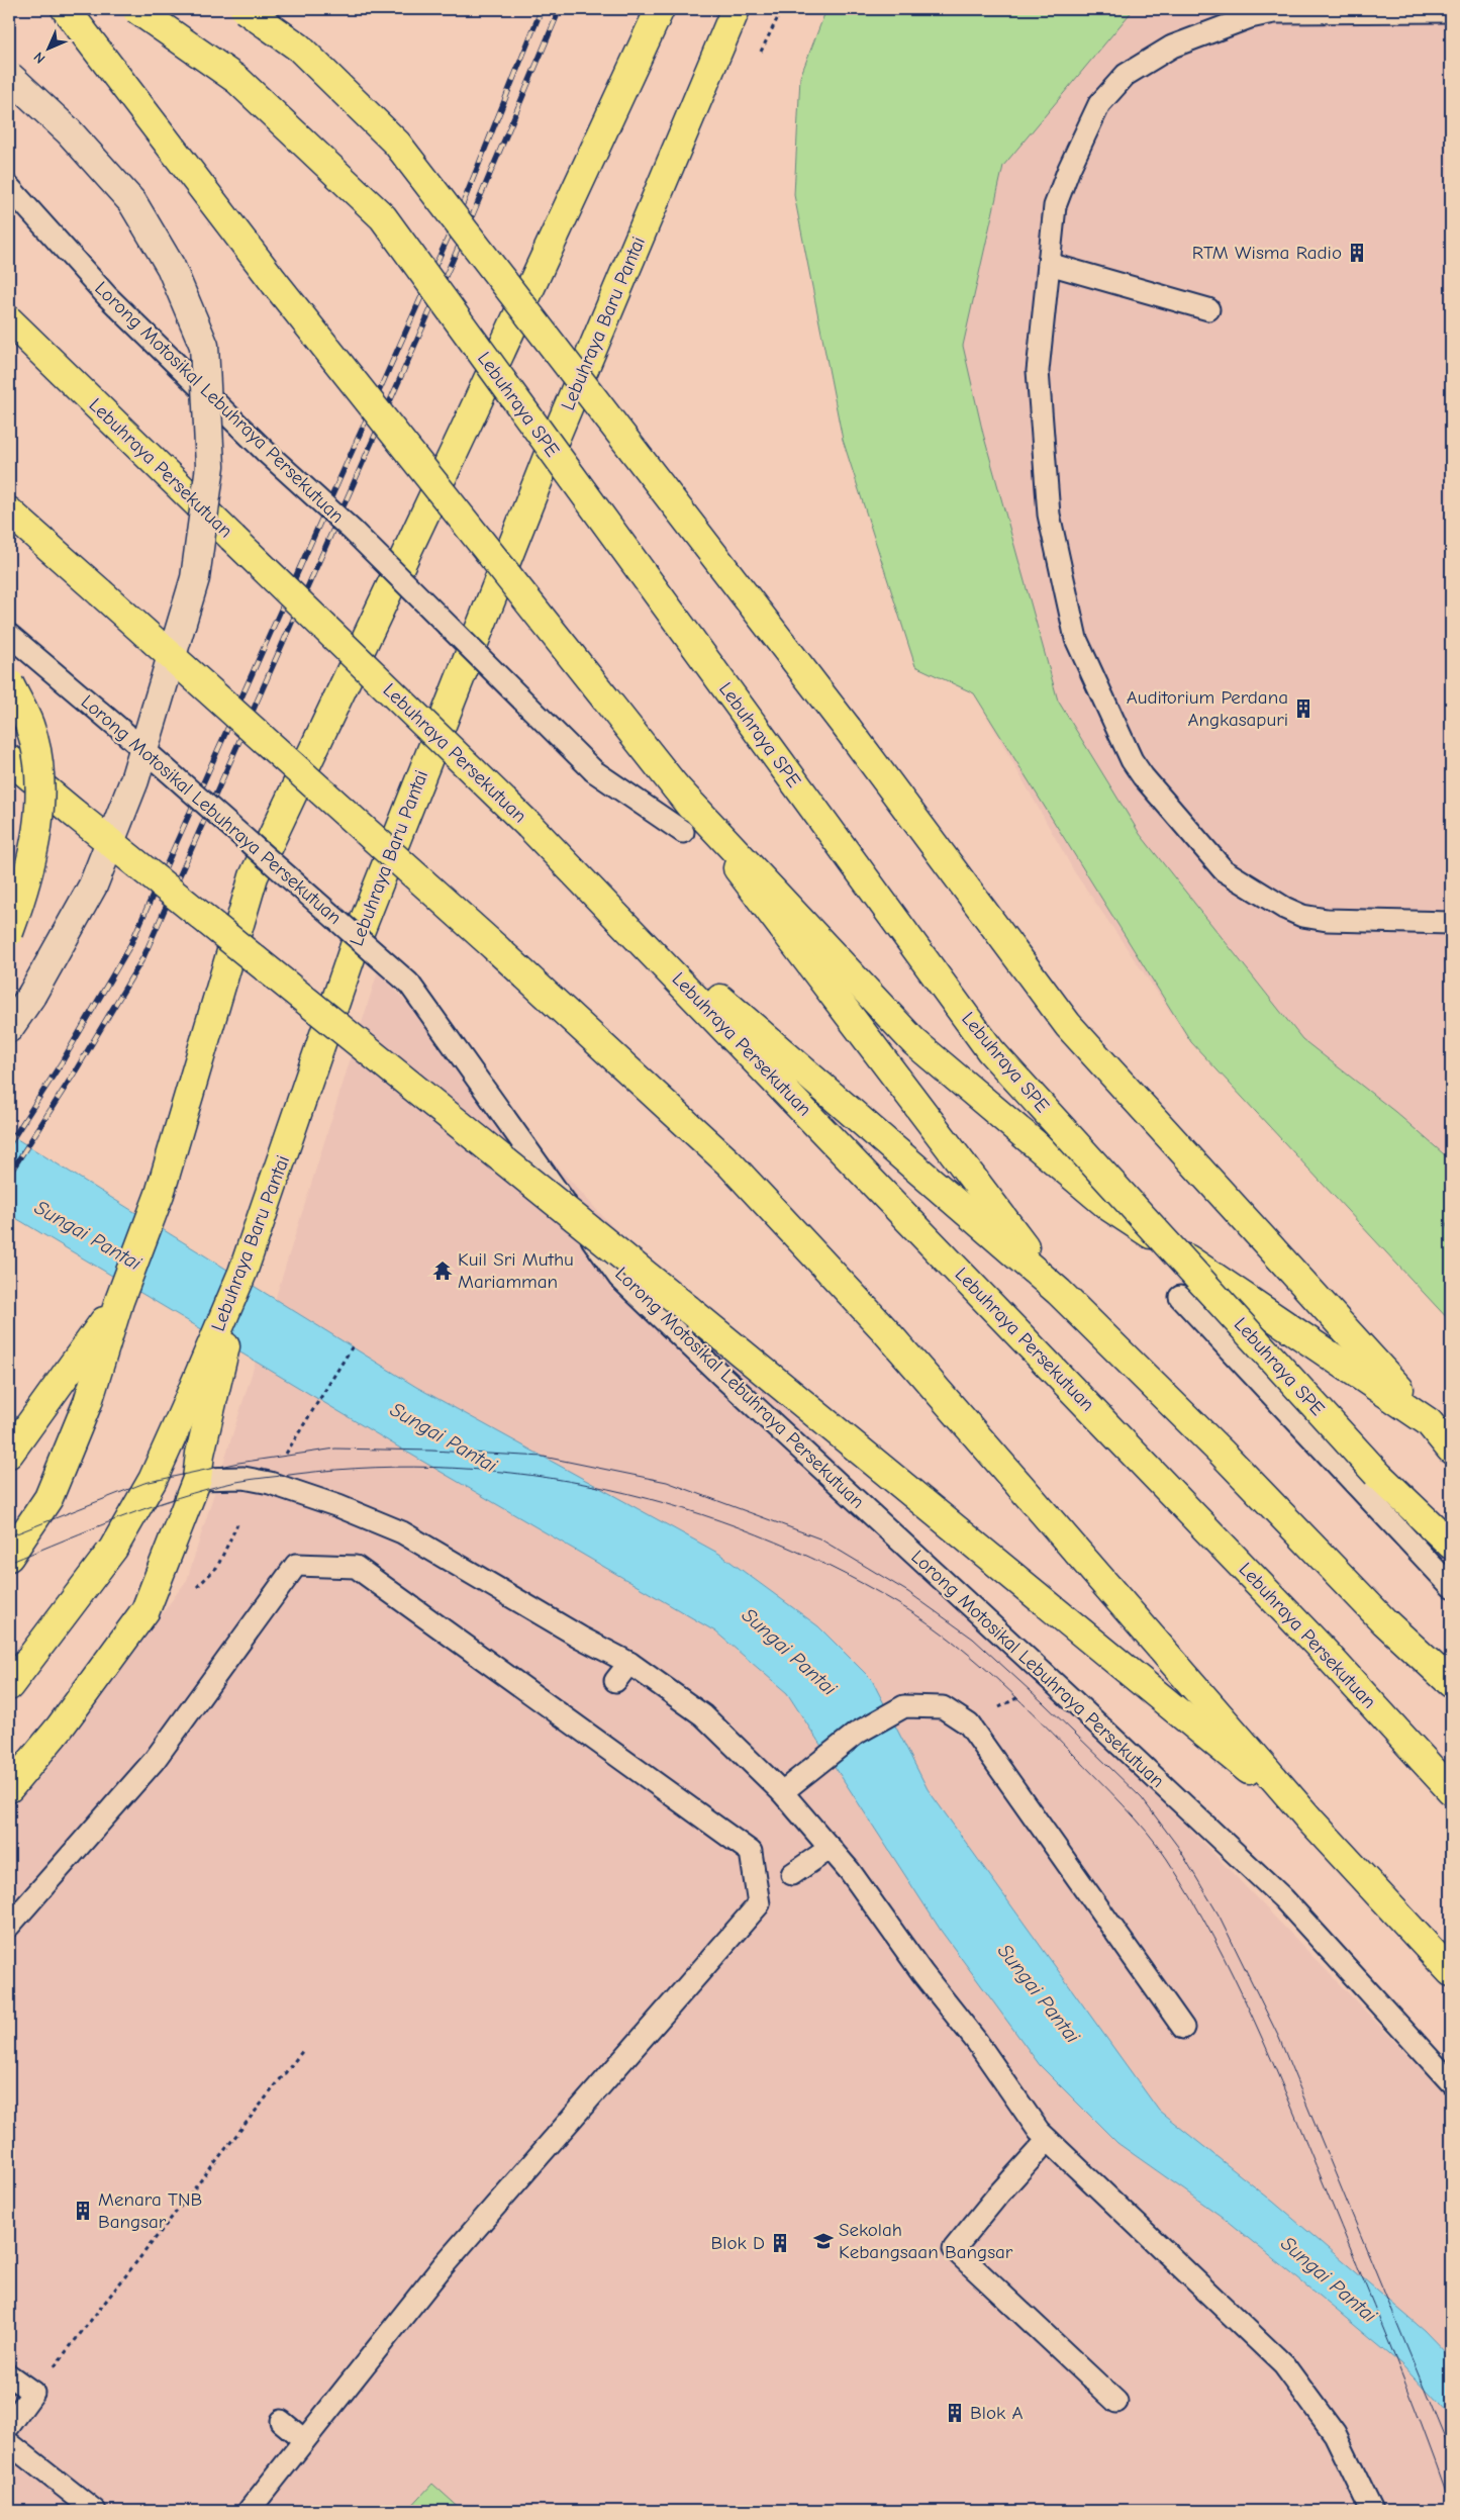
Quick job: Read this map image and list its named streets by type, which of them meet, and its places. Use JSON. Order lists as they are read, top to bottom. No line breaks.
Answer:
{"streets":{"highway":["Lebuhraya Baru Pantai","Lebuhraya SPE","Lebuhraya Persekutuan"],"lane":["Lorong Motosikal Lebuhraya Persekutuan"]},"water":["Sungai Pantai"],"places":{"building":["RTM Wisma Radio","Auditorium Perdana Angkasapuri","Menara TNB Bangsar","Blok D","Blok A"],"temple":["Kuil Sri Muthu Mariamman"],"school or university":["Sekolah Kebangsaan Bangsar"]},"north":"bottom left"}
